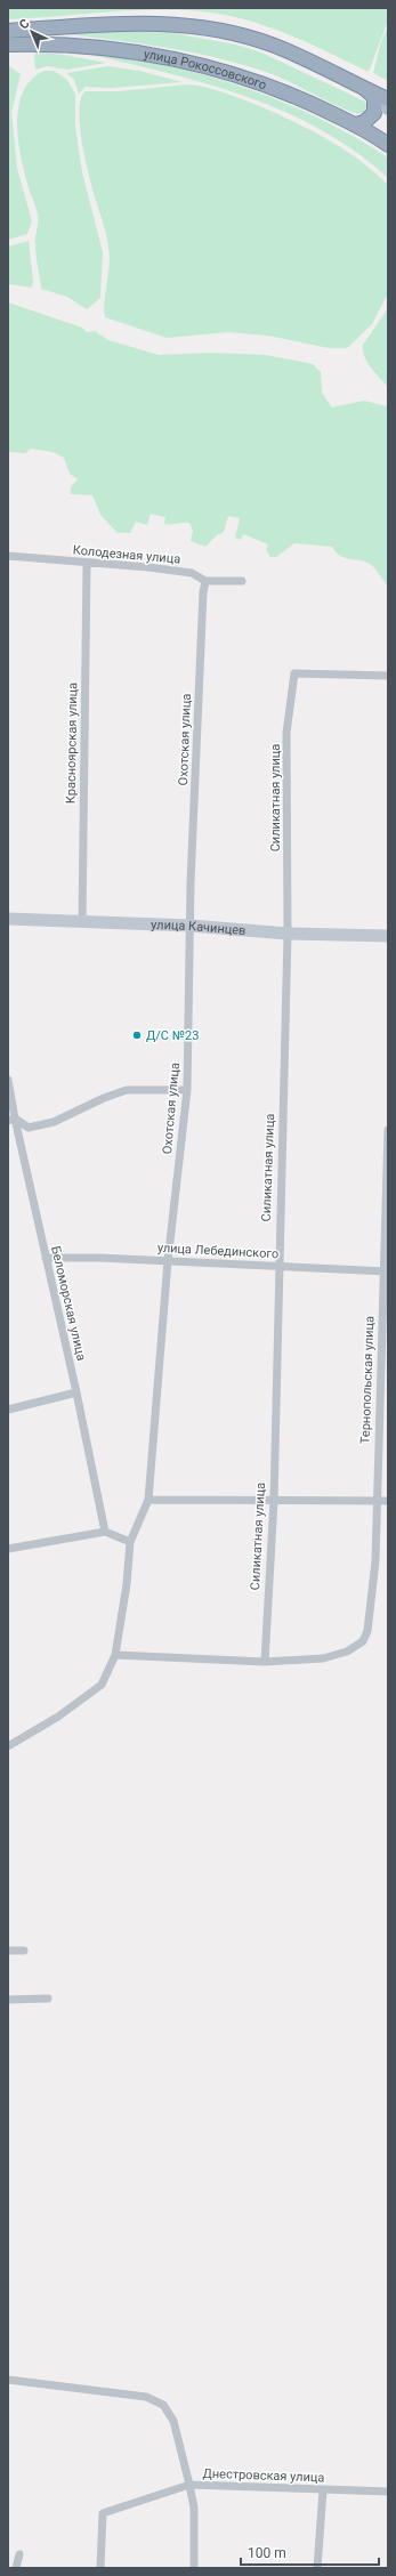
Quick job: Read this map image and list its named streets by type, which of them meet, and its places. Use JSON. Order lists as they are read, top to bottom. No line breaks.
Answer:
{"streets":{"highway":["улица Рокоссовского"],"main road":["улица Качинцев"],"street":["Колодезная улица","Охотская улица","Красноярская улица","Силикатная улица","улица Лебединского","Беломорская улица","Тернопольская улица","Днестровская улица"]},"crossings":[["Колодезная улица","Охотская улица"],["Колодезная улица","Красноярская улица"],["Охотская улица","улица Качинцев"],["Охотская улица","улица Лебединского"],["Красноярская улица","улица Качинцев"],["Силикатная улица","улица Качинцев"],["Силикатная улица","улица Лебединского"],["Силикатная улица","Тернопольская улица"],["улица Лебединского","Беломорская улица"],["улица Лебединского","Тернопольская улица"]],"places":["Д/С №23"],"scale_bar":"100 m","north":"top left"}
